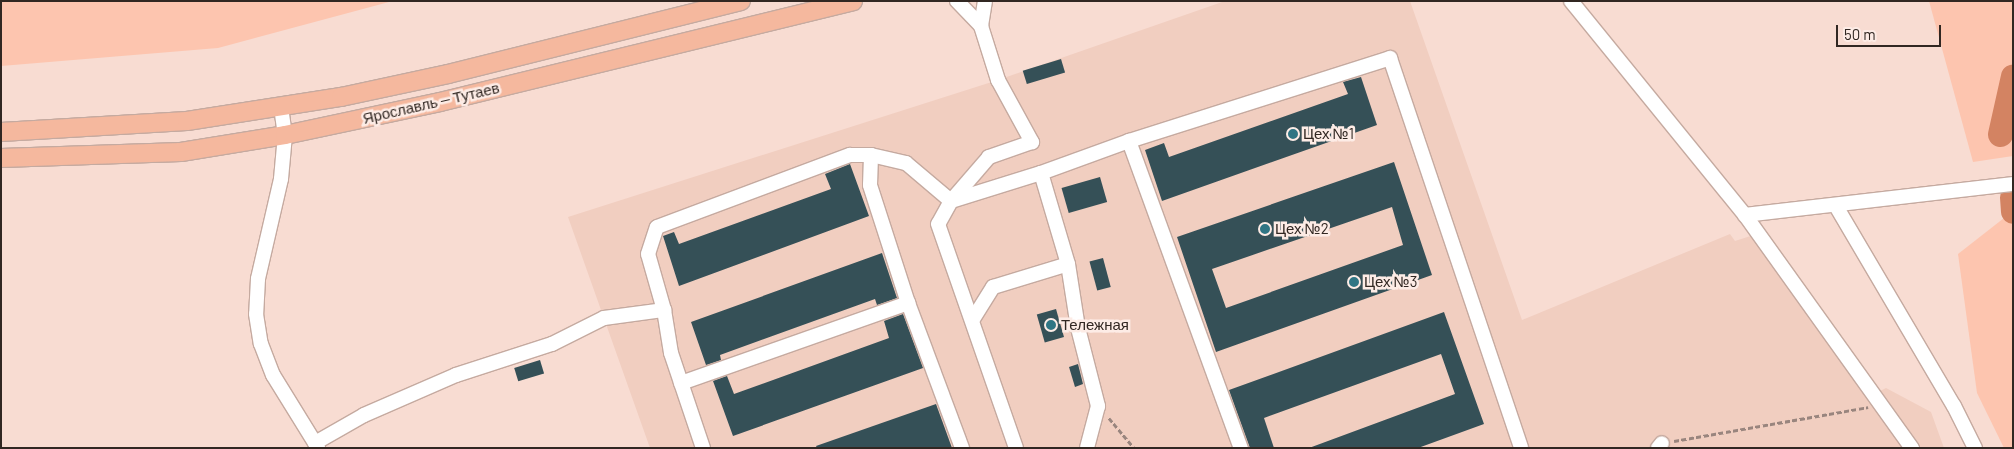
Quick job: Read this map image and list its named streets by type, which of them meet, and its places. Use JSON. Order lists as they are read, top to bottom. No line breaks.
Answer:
{"streets":{"main road":["Ярославль — Тутаев"]},"places":["Цех №1","Цех №2","Цех №3","Тележная"],"scale_bar":"50 m"}
